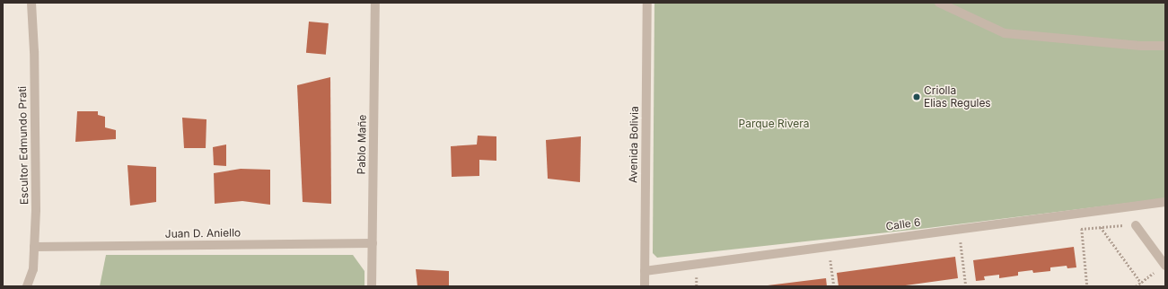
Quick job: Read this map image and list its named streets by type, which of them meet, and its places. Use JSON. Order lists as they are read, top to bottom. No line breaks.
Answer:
{"streets":{"street":["Pablo Mañe","Avenida Bolivia","Escultor Edmundo Prati","Calle 6","Juan D. Aniello"]},"crossings":[["Pablo Mañe","Juan D. Aniello"],["Avenida Bolivia","Calle 6"],["Escultor Edmundo Prati","Juan D. Aniello"]],"parks":["Parque Rivera"],"places":["Criolla Elias Regules"]}
